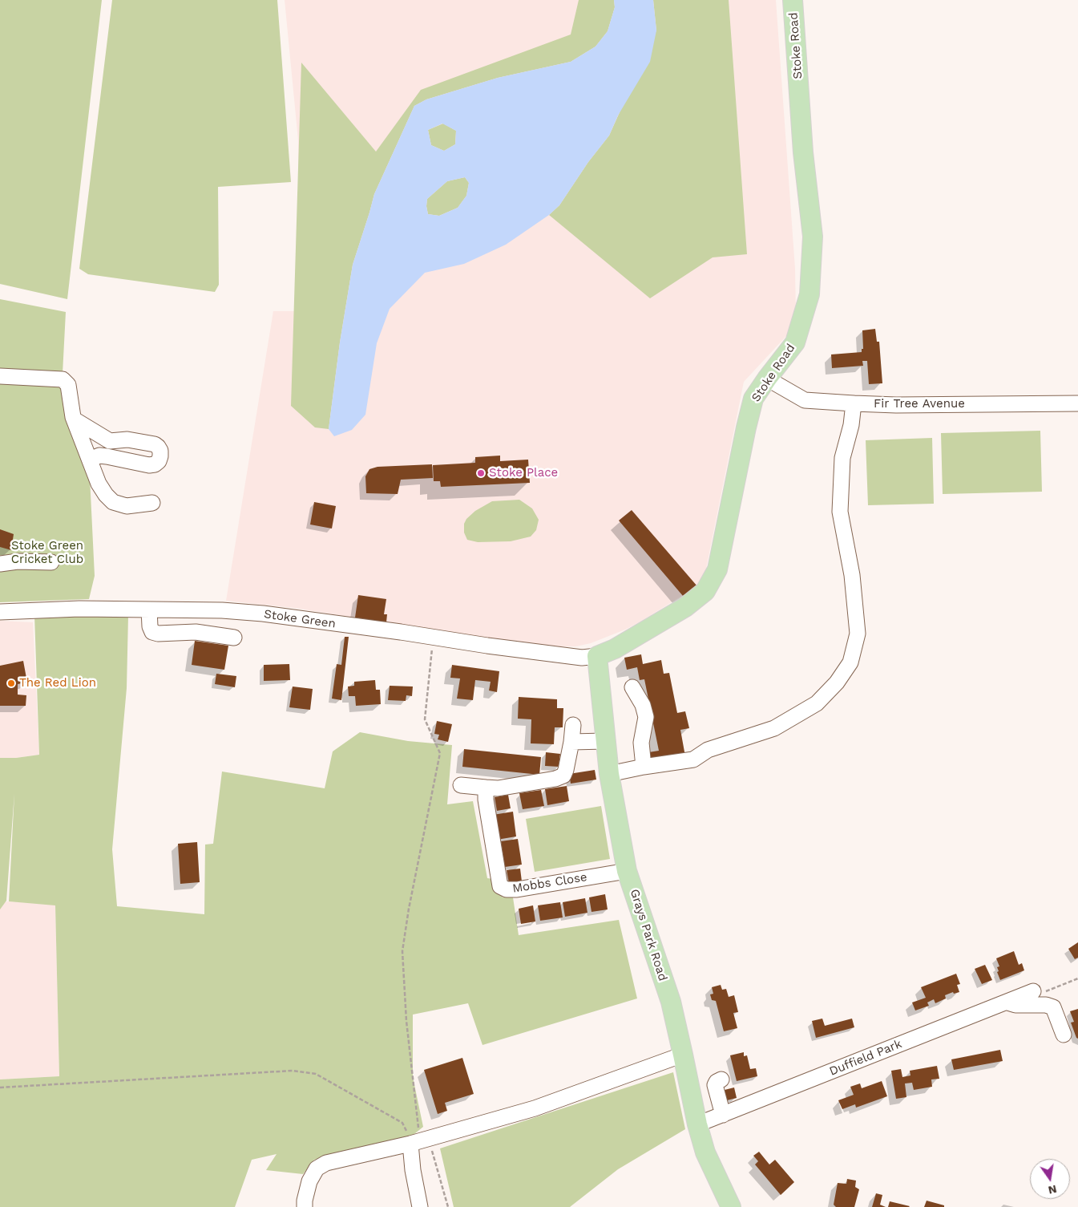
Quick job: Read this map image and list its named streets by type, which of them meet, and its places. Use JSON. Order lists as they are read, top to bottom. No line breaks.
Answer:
{"streets":{"main road":["Stoke Road","Grays Park Road"],"street":["Fir Tree Avenue","Stoke Green","Mobbs Close","Duffield Park"]},"crossings":[["Stoke Road","Fir Tree Avenue"],["Stoke Road","Stoke Green"],["Stoke Road","Grays Park Road"],["Stoke Green","Grays Park Road"],["Mobbs Close","Grays Park Road"],["Grays Park Road","Duffield Park"]],"parks":["Stoke Green Cricket Club"],"places":["Stoke Place","The Red Lion"],"north":"bottom"}
